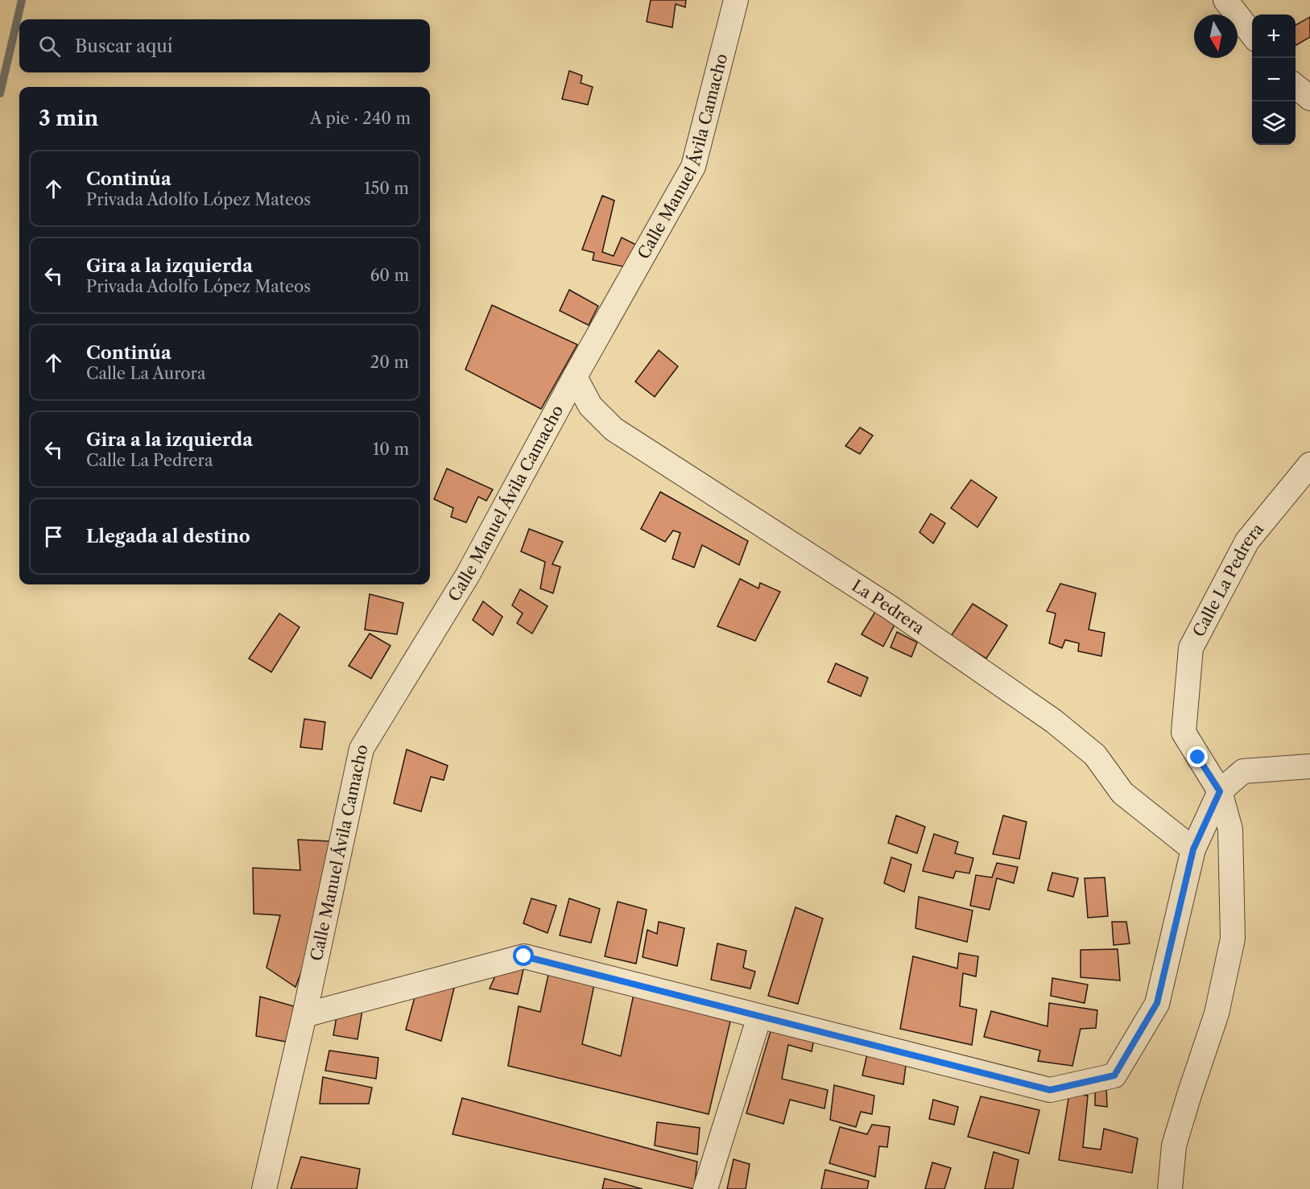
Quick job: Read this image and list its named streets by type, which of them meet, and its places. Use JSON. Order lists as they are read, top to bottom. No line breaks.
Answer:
{"streets":{"street":["Calle Manuel Ávila Camacho","Calle La Pedrera","La Pedrera"]},"crossings":[["Calle Manuel Ávila Camacho","La Pedrera"]],"north":"bottom","page":{"map_buttons":["+","−"],"search":"Buscar aquí","heading":["3 min","A pie · 240 m"],"list":[["Continúa","Privada Adolfo López Mateos","150 m"],["Gira a la izquierda","Privada Adolfo López Mateos","60 m"],["Continúa","Calle La Aurora","20 m"],["Gira a la izquierda","Calle La Pedrera","10 m"],"Llegada al destino"]}}
